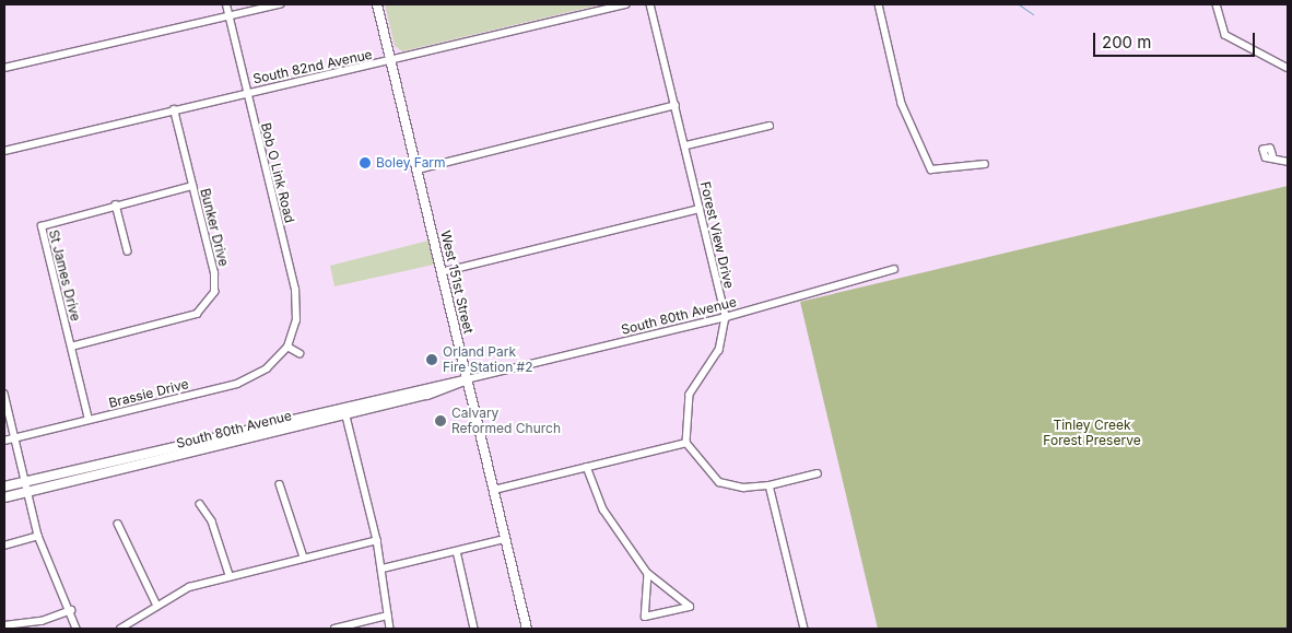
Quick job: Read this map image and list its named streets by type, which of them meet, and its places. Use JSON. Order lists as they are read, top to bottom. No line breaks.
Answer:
{"streets":{"street":["South 82nd Avenue","Bob O Link Road","Bunker Drive","Forest View Drive","St James Drive","West 151st Street","South 80th Avenue","Brassie Drive"]},"crossings":[["South 82nd Avenue","Bob O Link Road"],["South 82nd Avenue","Bunker Drive"],["South 82nd Avenue","West 151st Street"],["Bob O Link Road","Brassie Drive"],["Bunker Drive","St James Drive"],["Forest View Drive","South 80th Avenue"],["St James Drive","Brassie Drive"],["West 151st Street","South 80th Avenue"]],"parks":["Tinley Creek Forest Preserve"],"places":["Boley Farm","Orland Park Fire Station #2","Calvary Reformed Church"],"scale_bar":"200 m"}
